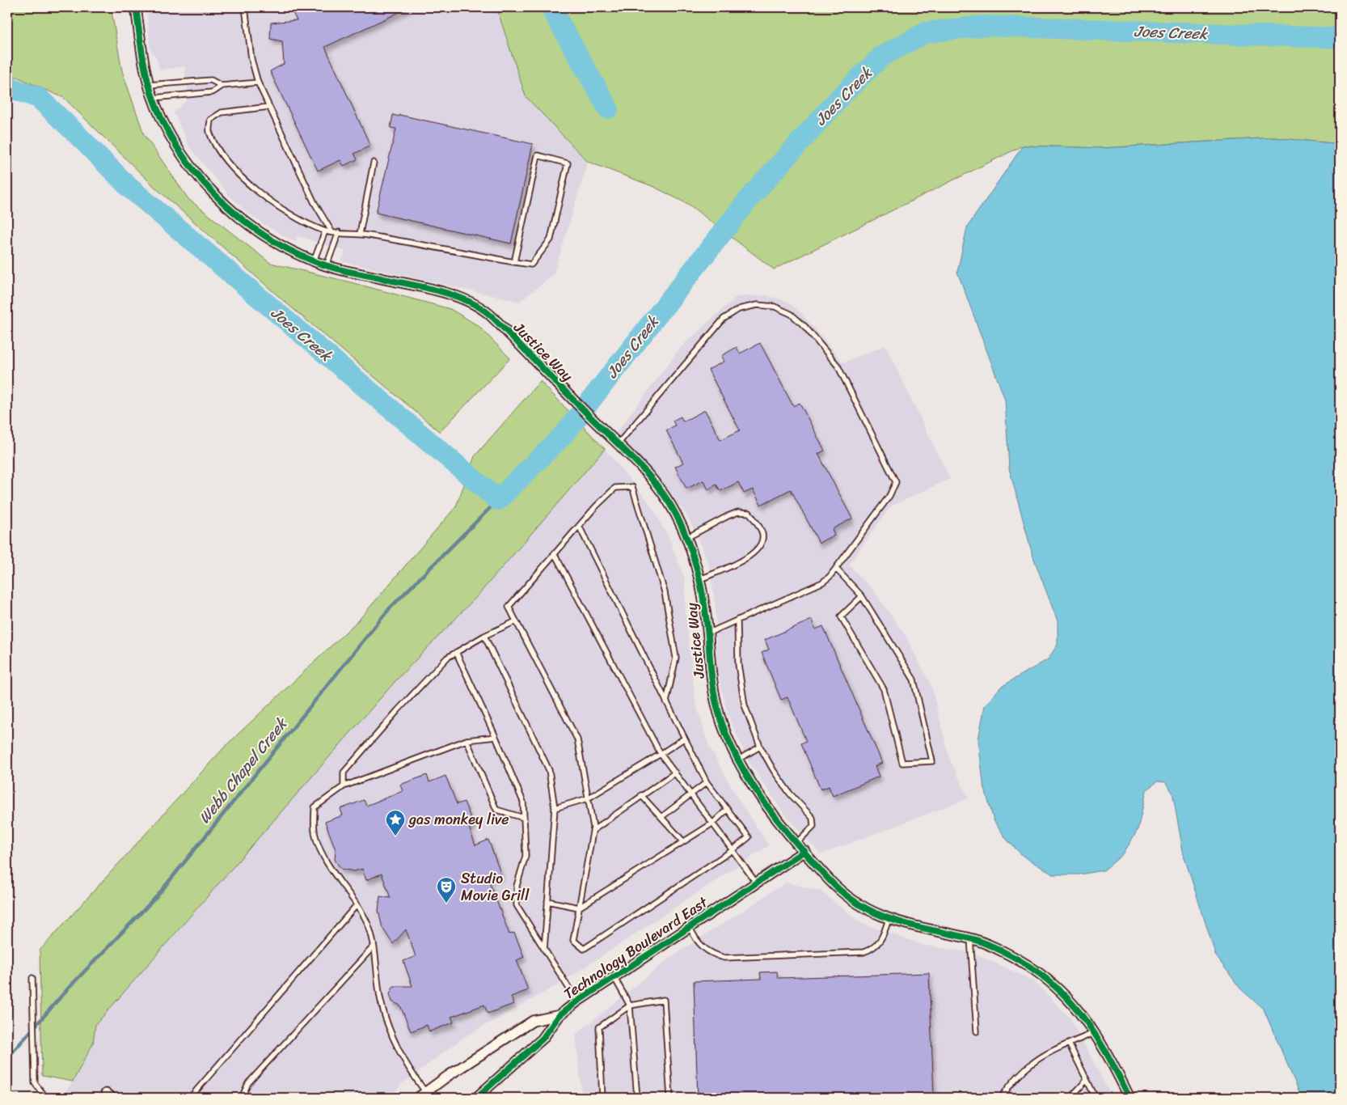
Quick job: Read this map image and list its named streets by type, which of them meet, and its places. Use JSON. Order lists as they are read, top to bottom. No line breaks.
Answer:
{"streets":{"street":["Justice Way","Technology Boulevard East"]},"crossings":[["Justice Way","Technology Boulevard East"]],"water":["Joes Creek","Webb Chapel Creek"],"places":{"place":["gas monkey live"],"theatre":["Studio Movie Grill"]}}
